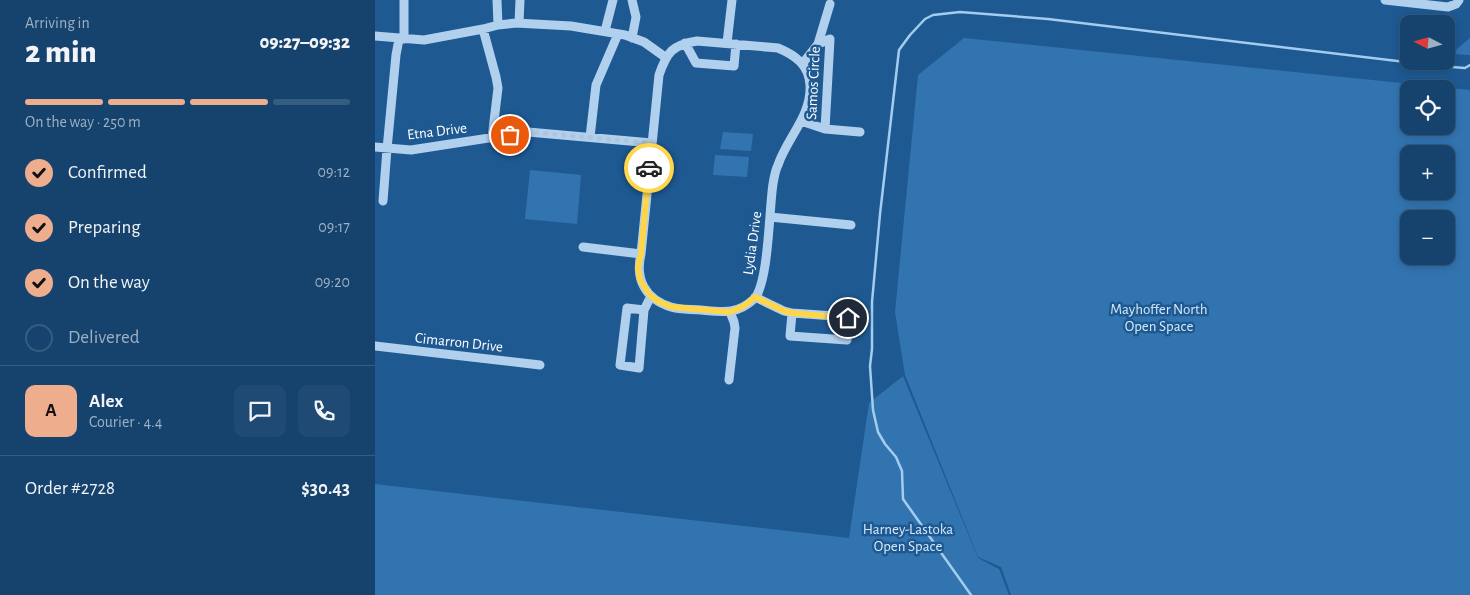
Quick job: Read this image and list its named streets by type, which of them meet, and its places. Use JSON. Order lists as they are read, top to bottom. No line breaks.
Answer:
{"streets":{"street":["Samos Circle","Etna Drive","Lydia Drive","Cimarron Drive"]},"crossings":[["Samos Circle","Lydia Drive"]],"parks":["Mayhoffer North Open Space","Harney-Lastoka Open Space"],"north":"left","page":{"heading":["2 min","Arriving in","09:27–09:32"],"panel":["Alex","Courier · 4.4","Order #2728","$30.43"],"map_buttons":["+","−"],"bar":"On the way · 250 m","list":[["Confirmed","09:12"],["Preparing","09:17"],["On the way","09:20"],"Delivered"],"round":"A"}}
